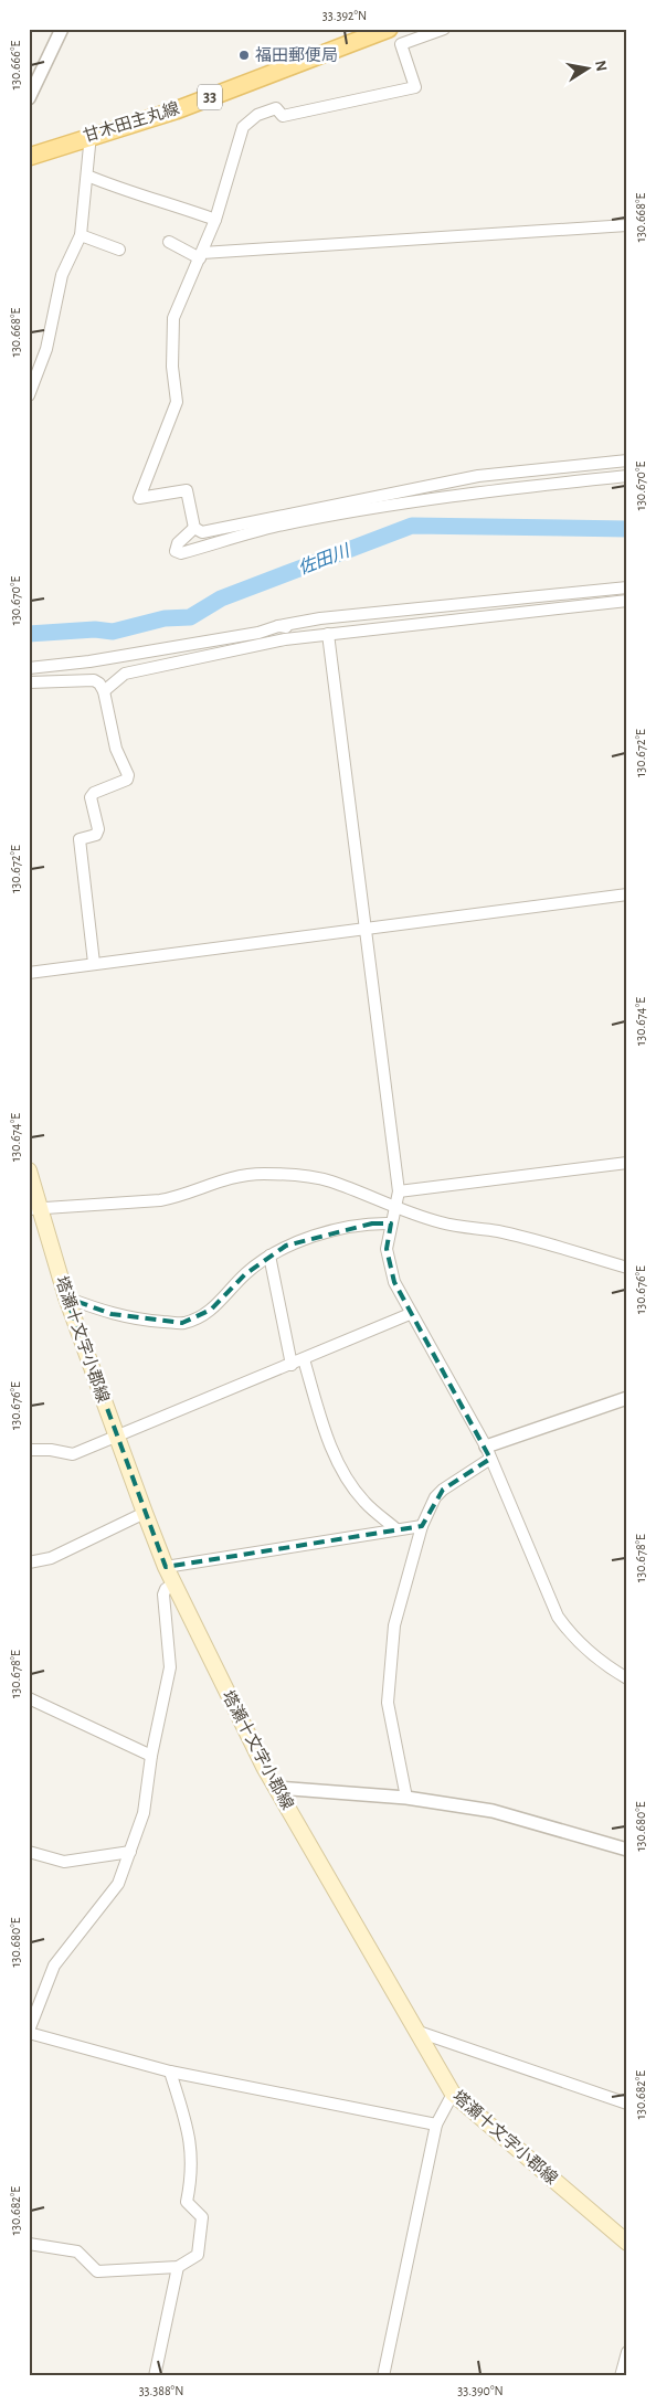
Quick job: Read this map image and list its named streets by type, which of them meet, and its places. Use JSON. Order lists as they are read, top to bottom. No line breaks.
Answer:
{"streets":{"main road":["33","甘木田主丸線","塔瀬十文字小郡線"]},"water":["佐田川"],"places":["福田郵便局"],"north":"right","coordinates":["33.392°N","130.666°E","130.668°E","130.670°E","130.672°E","130.674°E","130.676°E","130.678°E","130.680°E","130.682°E","33.388°N","33.390°N"]}
